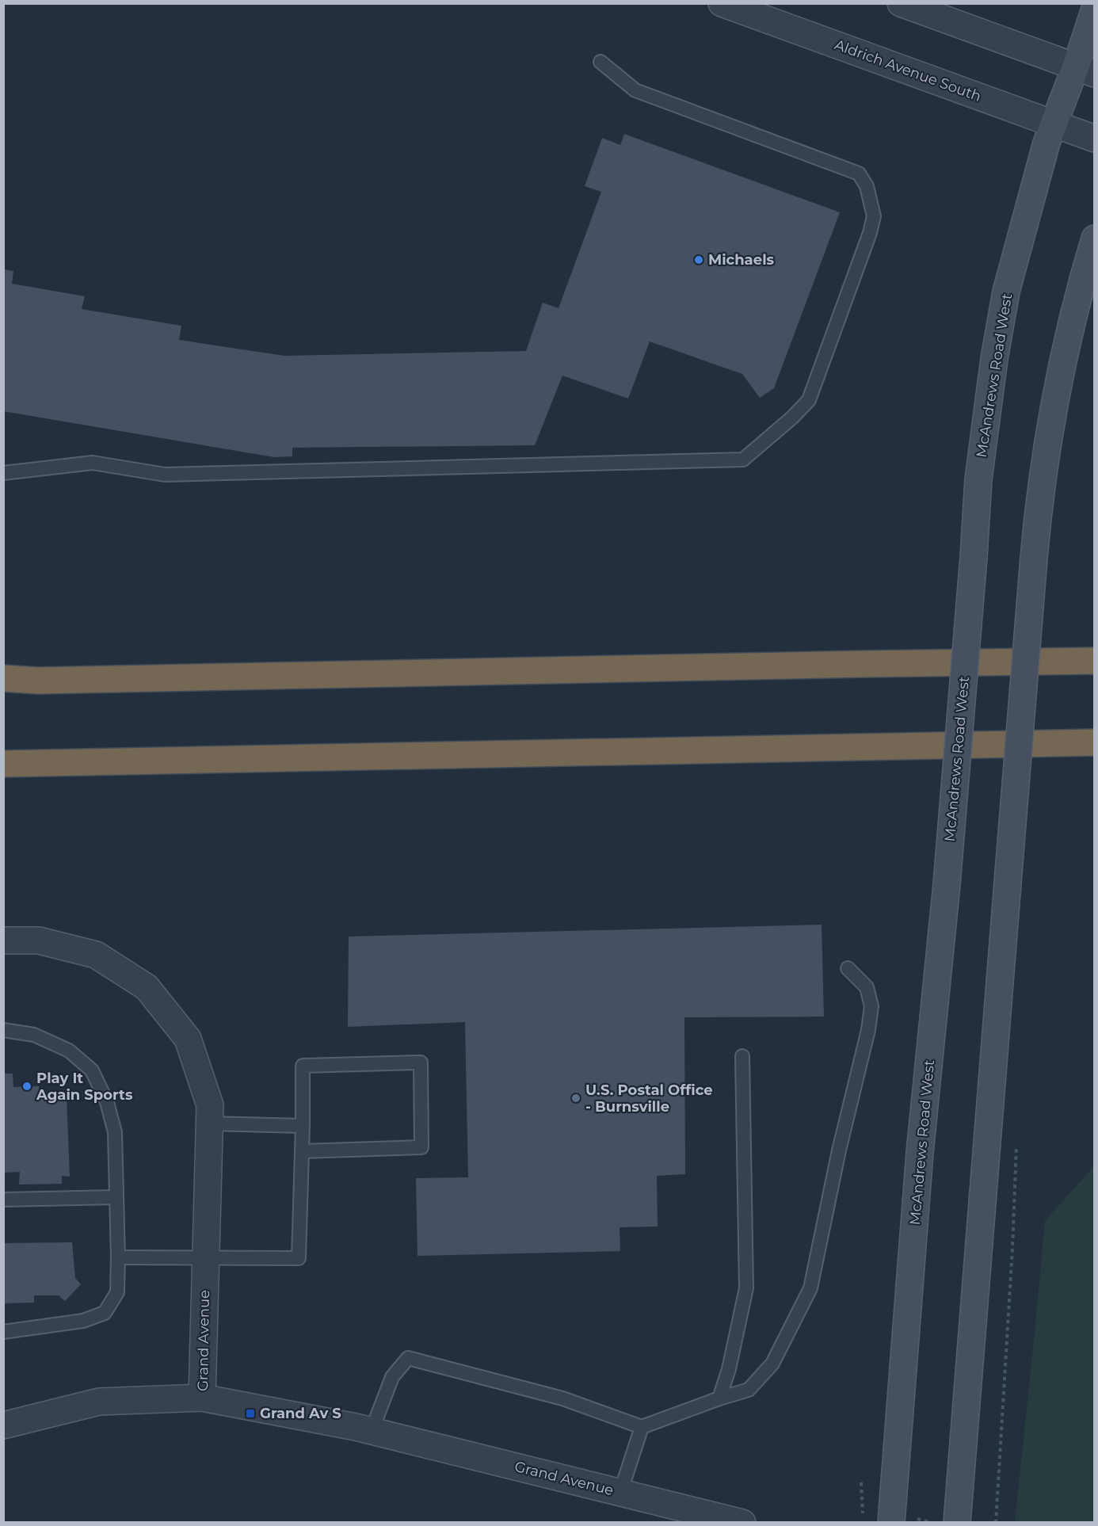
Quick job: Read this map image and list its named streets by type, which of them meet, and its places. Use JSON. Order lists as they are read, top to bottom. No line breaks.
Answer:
{"streets":{"main road":["McAndrews Road West"],"street":["Aldrich Avenue South","Grand Avenue"]},"crossings":[["Aldrich Avenue South","McAndrews Road West"]],"places":{"other":["Michaels","Play It Again Sports","U.S. Postal Office - Burnsville"],"transit":["Grand Av S"]}}
